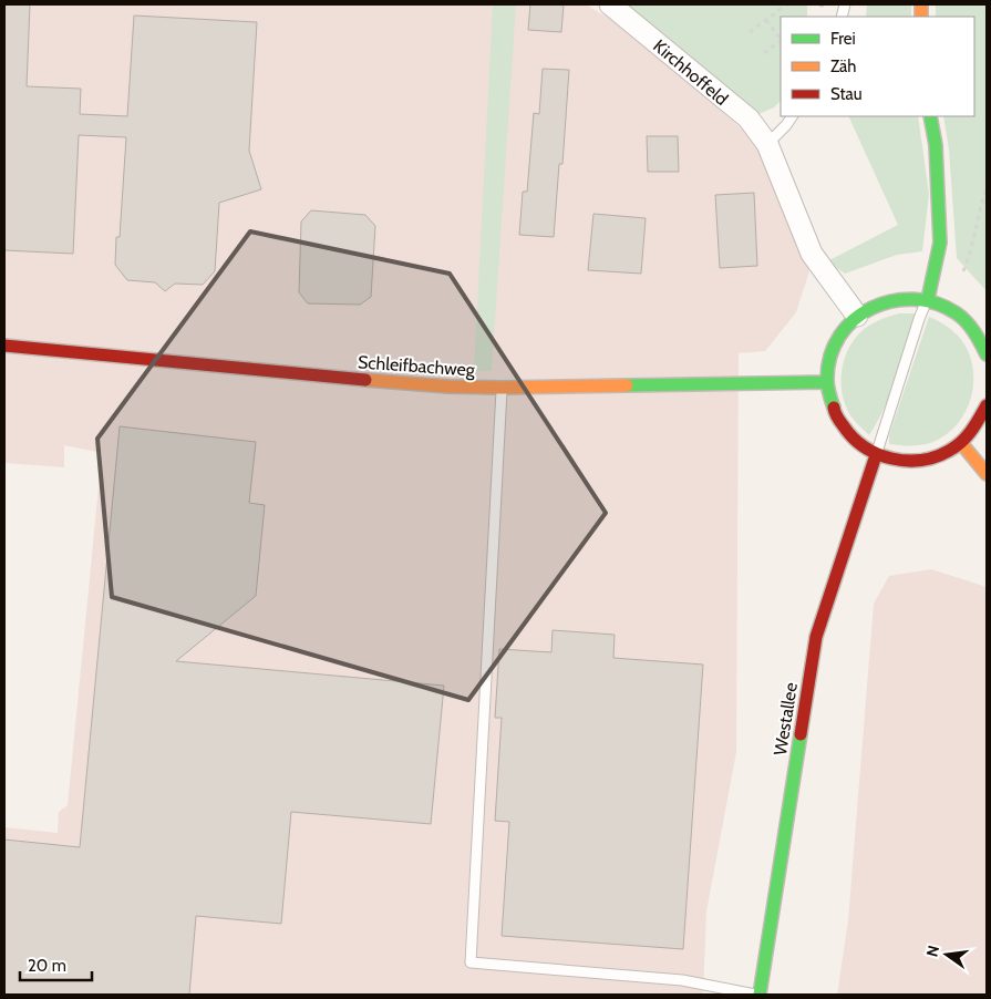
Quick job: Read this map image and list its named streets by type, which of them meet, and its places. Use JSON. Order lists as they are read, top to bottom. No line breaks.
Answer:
{"streets":{"main road":["Schleifbachweg","Westallee"],"street":["Kirchhoffeld"]},"legend":["Frei","Zäh","Stau"],"scale_bar":"20 m","north":"left"}
